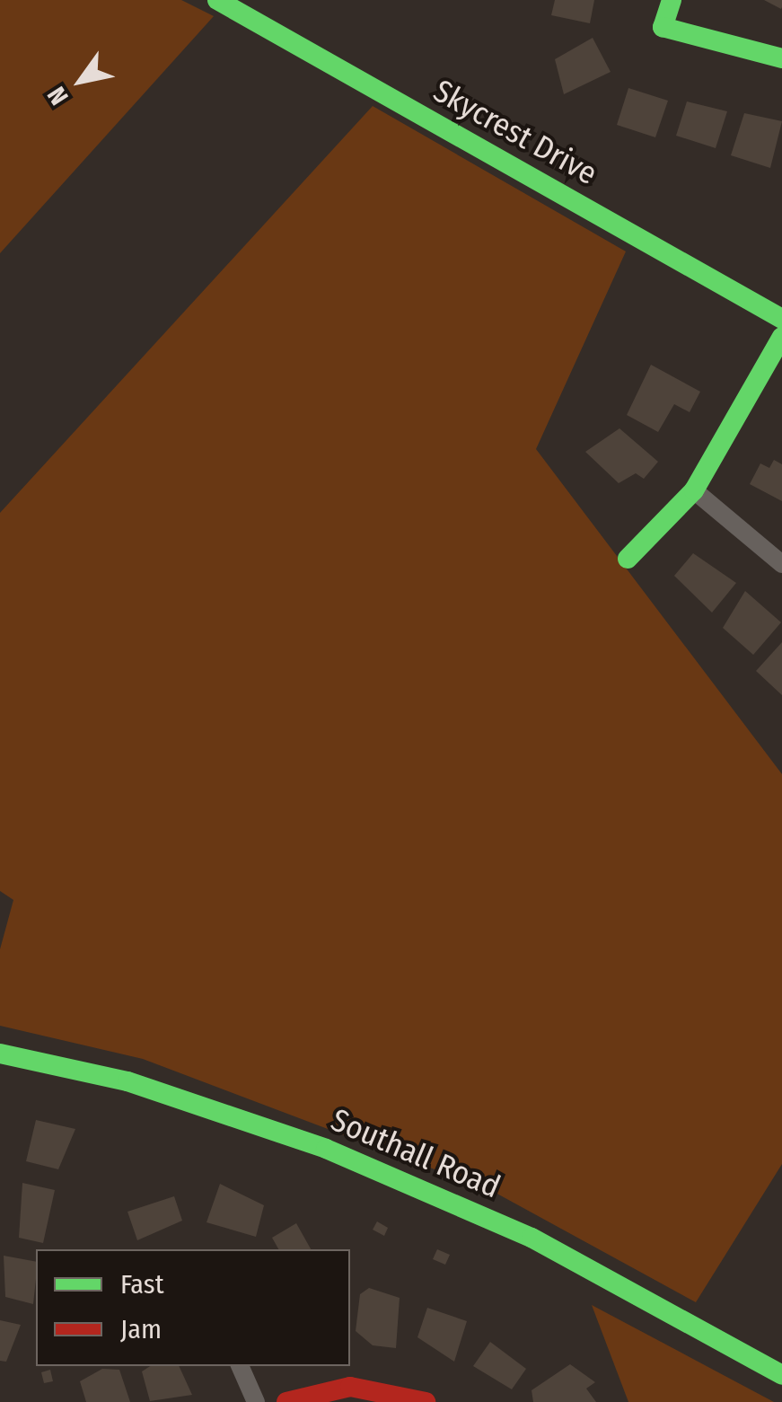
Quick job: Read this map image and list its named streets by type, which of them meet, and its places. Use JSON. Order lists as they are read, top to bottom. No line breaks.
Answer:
{"streets":{"street":["Skycrest Drive","Southall Road"]},"legend":["Fast","Jam"],"north":"bottom left"}
